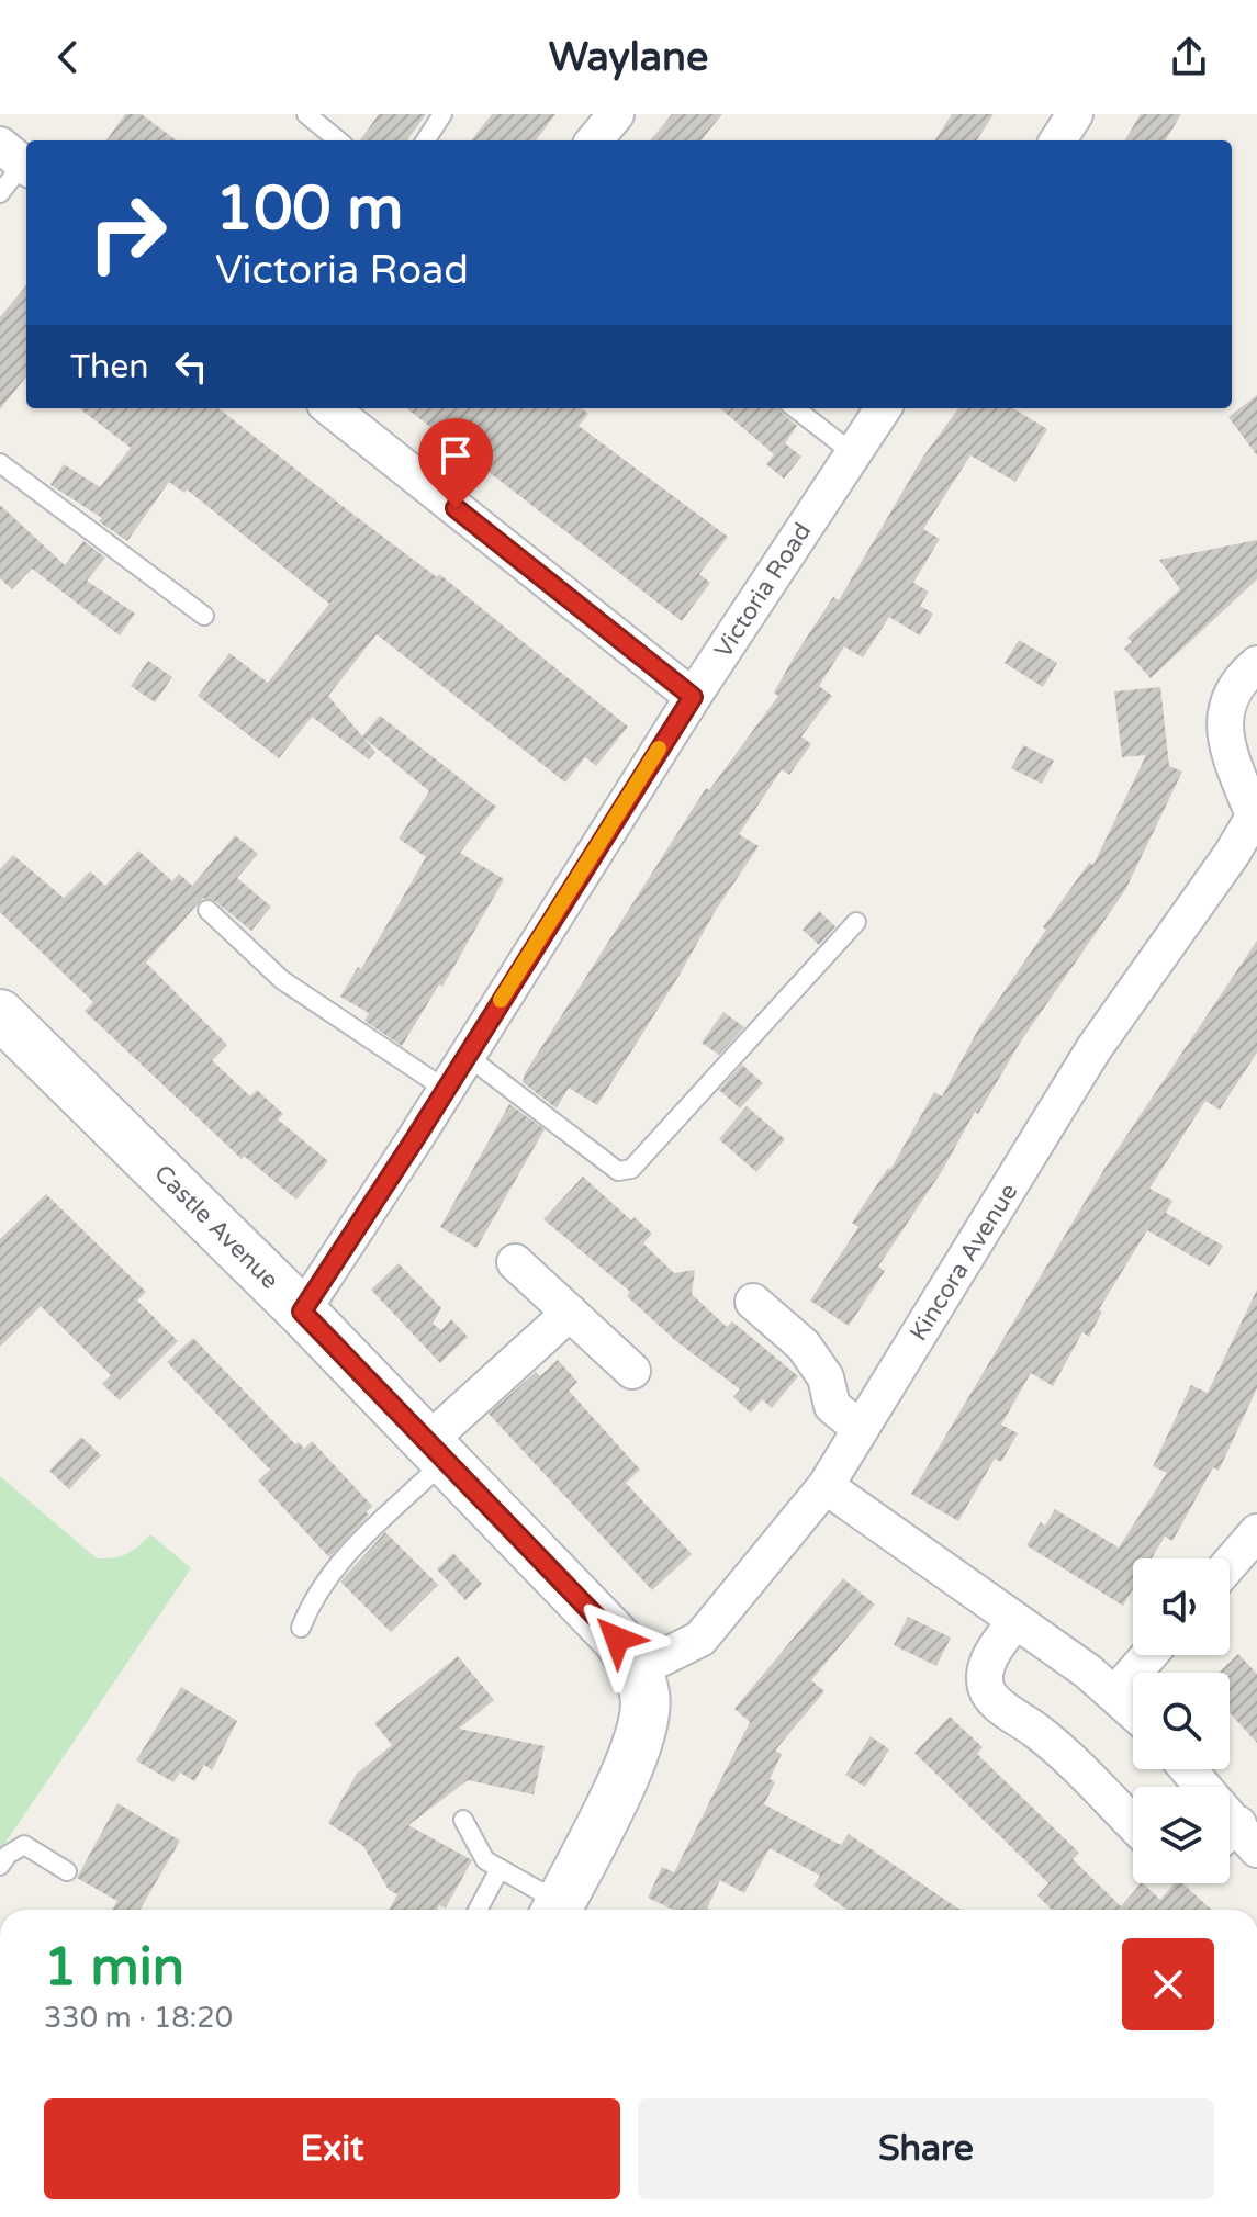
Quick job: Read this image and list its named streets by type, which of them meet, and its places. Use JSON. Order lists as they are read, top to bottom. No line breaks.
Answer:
{"streets":{"street":["Victoria Road","Castle Avenue","Kincora Avenue"]},"crossings":[["Victoria Road","Castle Avenue"],["Castle Avenue","Kincora Avenue"]],"page":{"header":"Waylane","turn":["100 m","Victoria Road"],"then":"Then","heading":["1 min","330 m · 18:20"],"buttons":["Exit","Share"]}}
